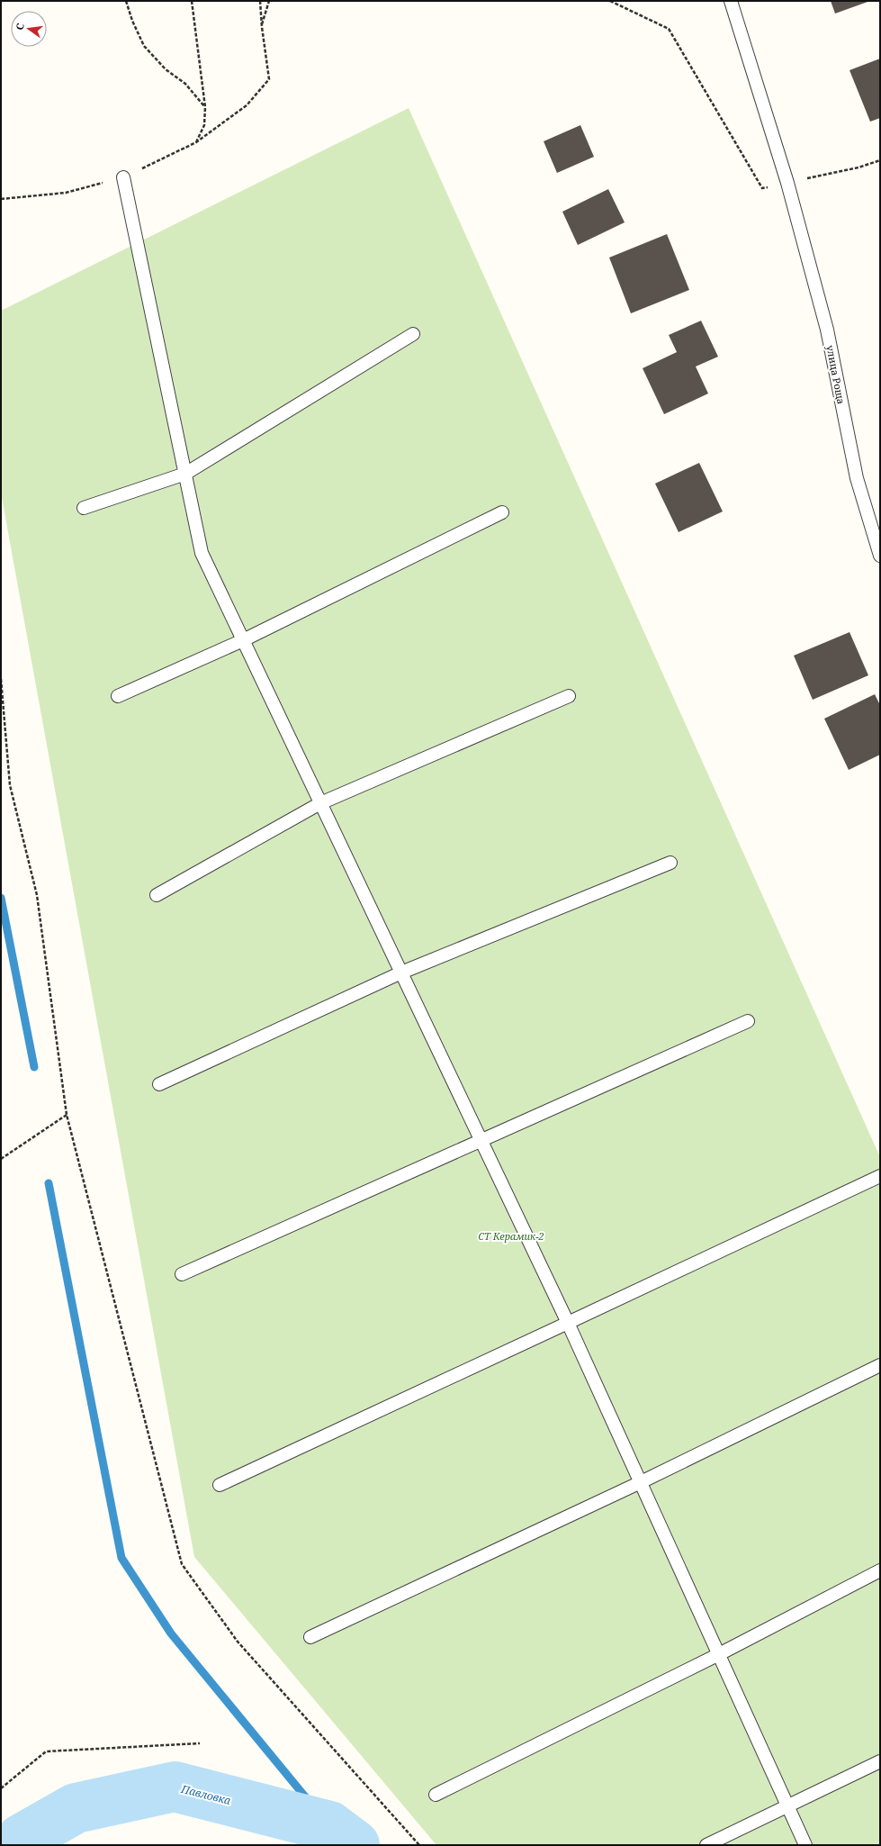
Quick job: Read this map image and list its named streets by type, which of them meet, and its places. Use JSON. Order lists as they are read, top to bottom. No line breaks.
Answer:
{"streets":{"lane":["улица Роща"]},"water":["Павловка"],"parks":["СТ Керамик-2"],"north":"left"}
